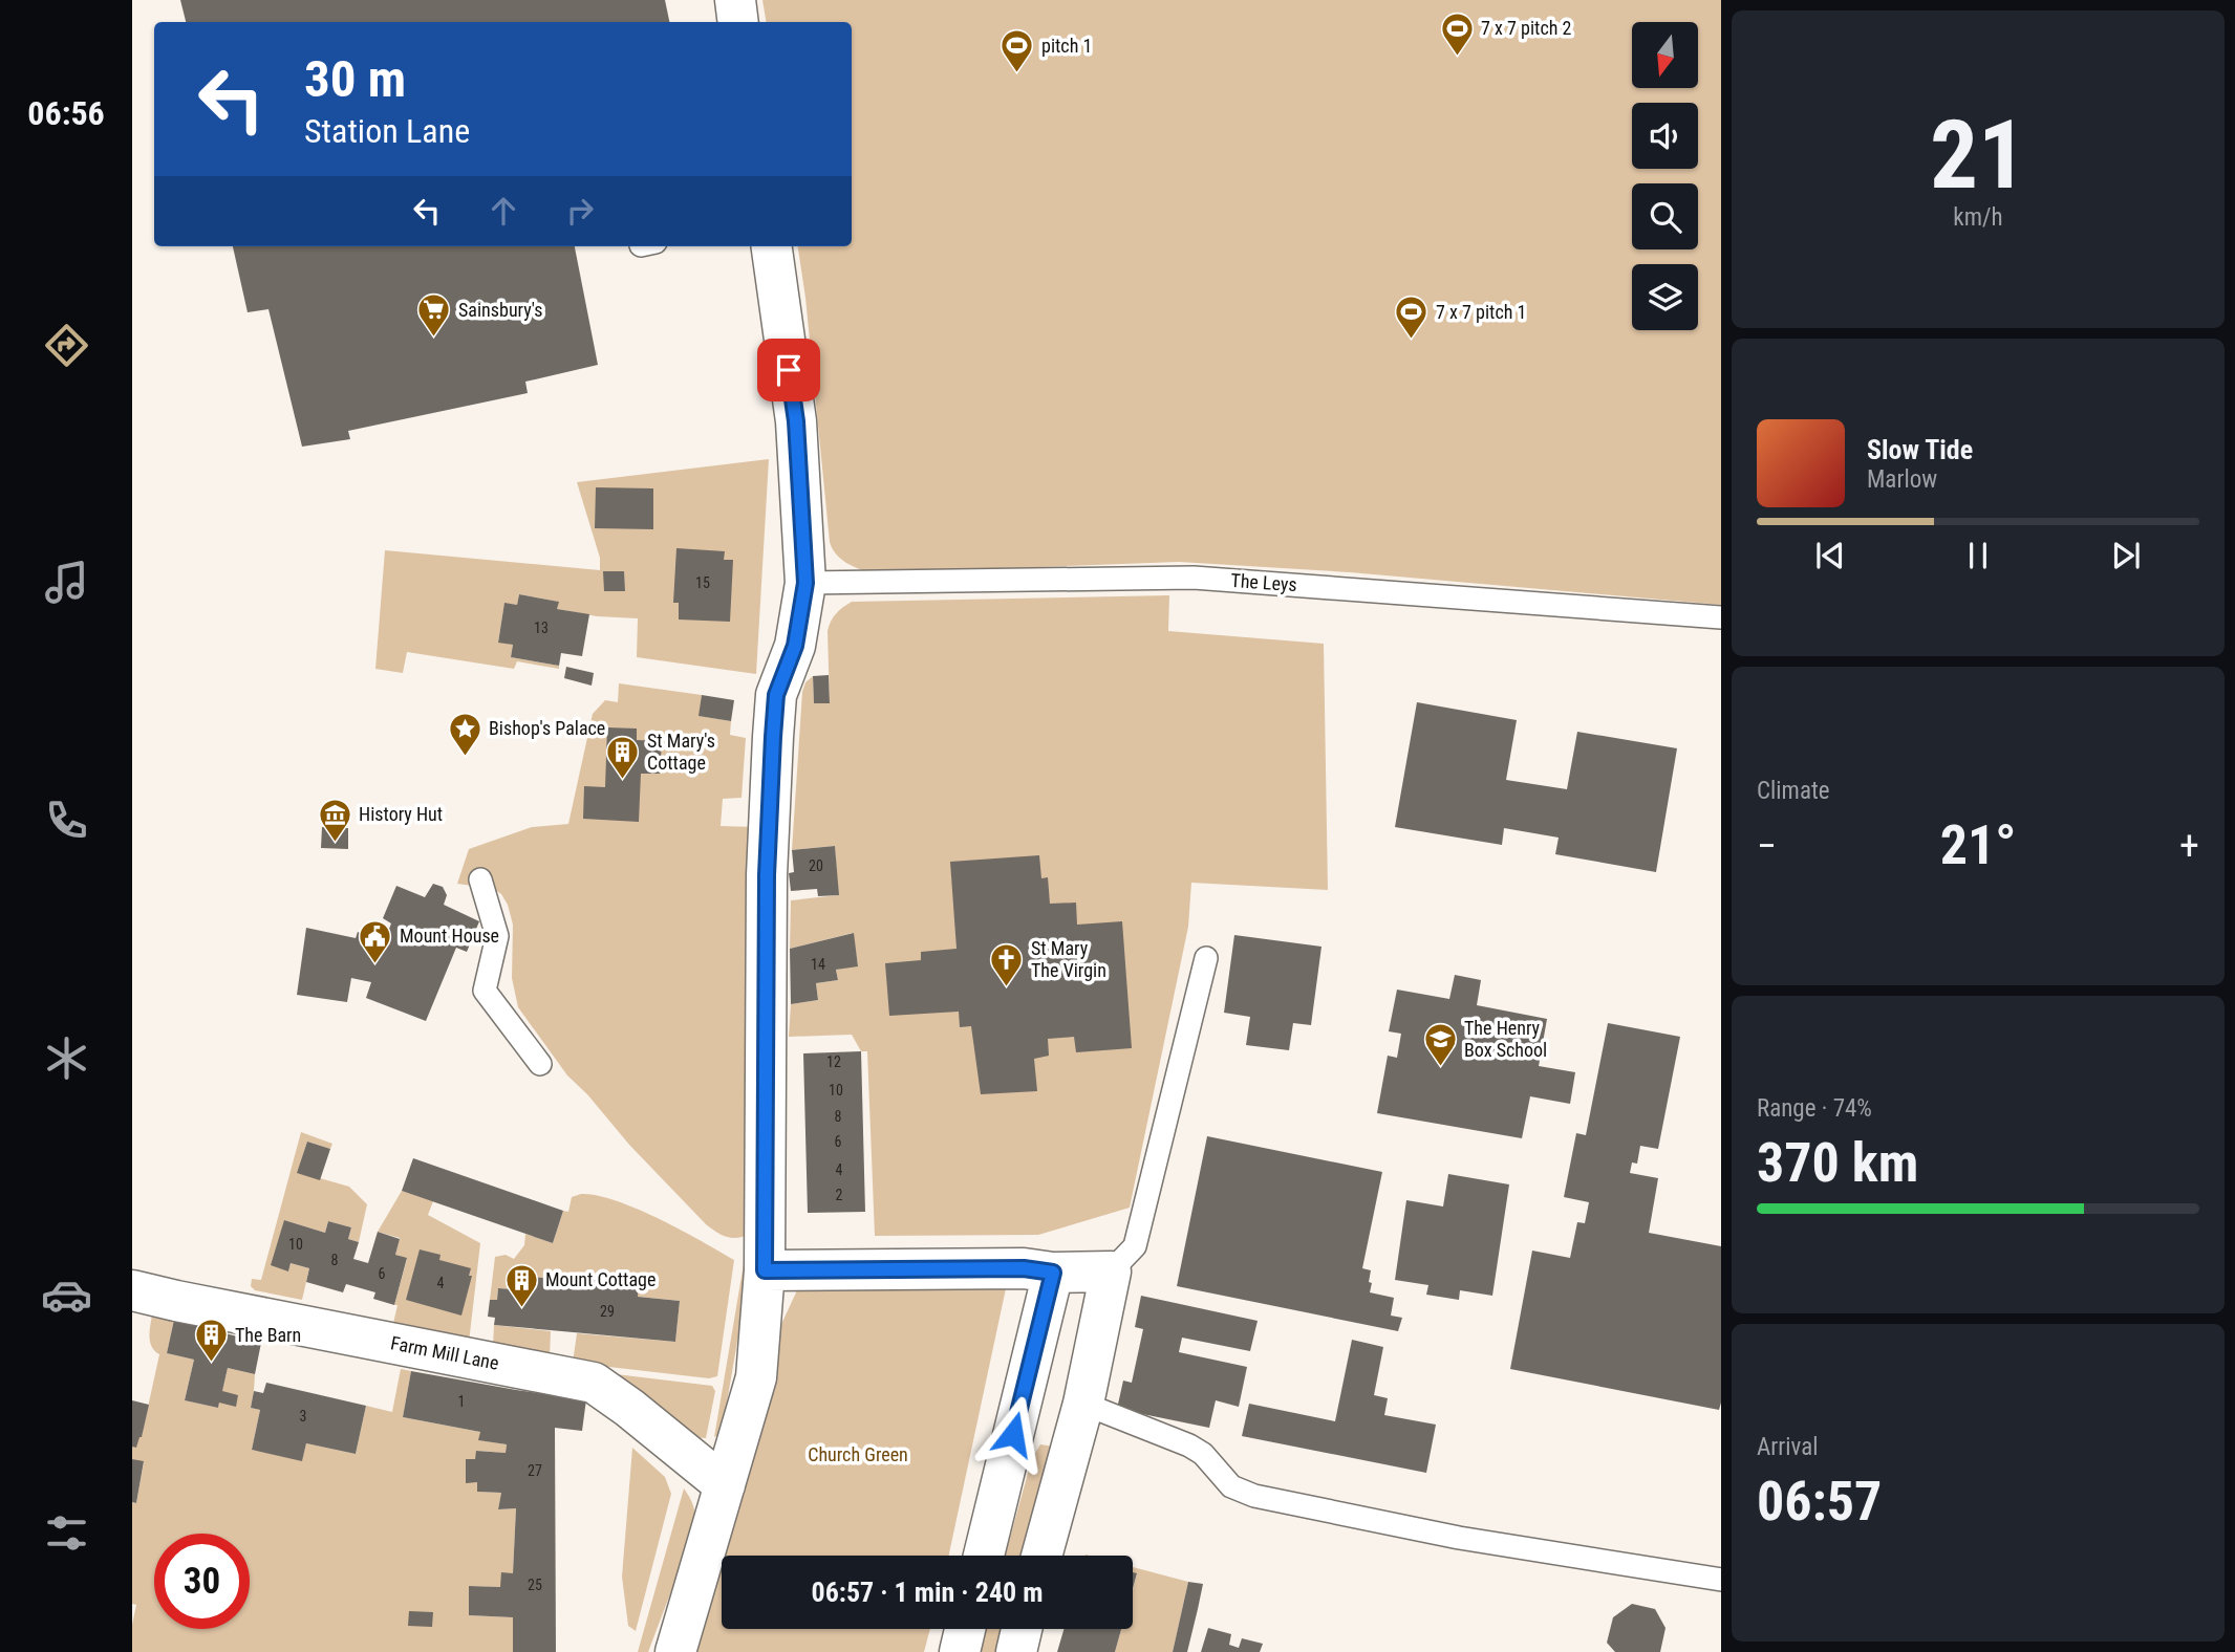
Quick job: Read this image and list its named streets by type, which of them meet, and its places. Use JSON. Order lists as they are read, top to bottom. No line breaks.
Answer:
{"streets":{"street":["Farm Mill Lane"],"lane":["The Leys"]},"parks":["Church Green"],"places":{"sports":["7 x 7 pitch 2","pitch 1","7 x 7 pitch 1"],"supermarket":["Sainsbury's"],"place":["Bishop's Palace"],"building":["St Mary's Cottage","Mount Cottage","The Barn"],"museum":["History Hut"],"public building":["Mount House"],"church":["St Mary The Virgin"],"school or university":["The Henry Box School"]},"house_numbers":["15","13","20","14","12","10","8","6","4","2","10","8","6","4","29","1","3","27","25"],"north":"bottom","page":{"tabs":"06:56","tile":[["21","km/h"],"Climate",["Range · 74%","370 km"],["Arrival","06:57"]],"turn":["30 m","Station Lane"],"song":["Slow Tide","Marlow"],"heat":["−","21°","+"],"limit":"30","trip":"06:57 · 1 min · 240 m"}}
